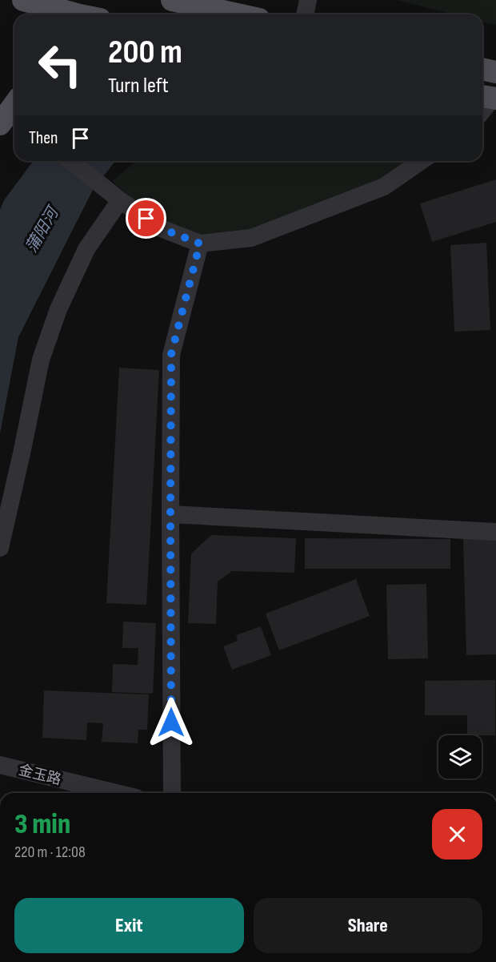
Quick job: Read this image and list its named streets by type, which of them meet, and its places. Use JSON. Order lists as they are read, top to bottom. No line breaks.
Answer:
{"streets":{"street":["金玉路"]},"water":["蒲阳河"],"page":{"turn":["200 m","Turn left"],"then":"Then","heading":["3 min","220 m · 12:08"],"buttons":["Exit","Share"]}}
